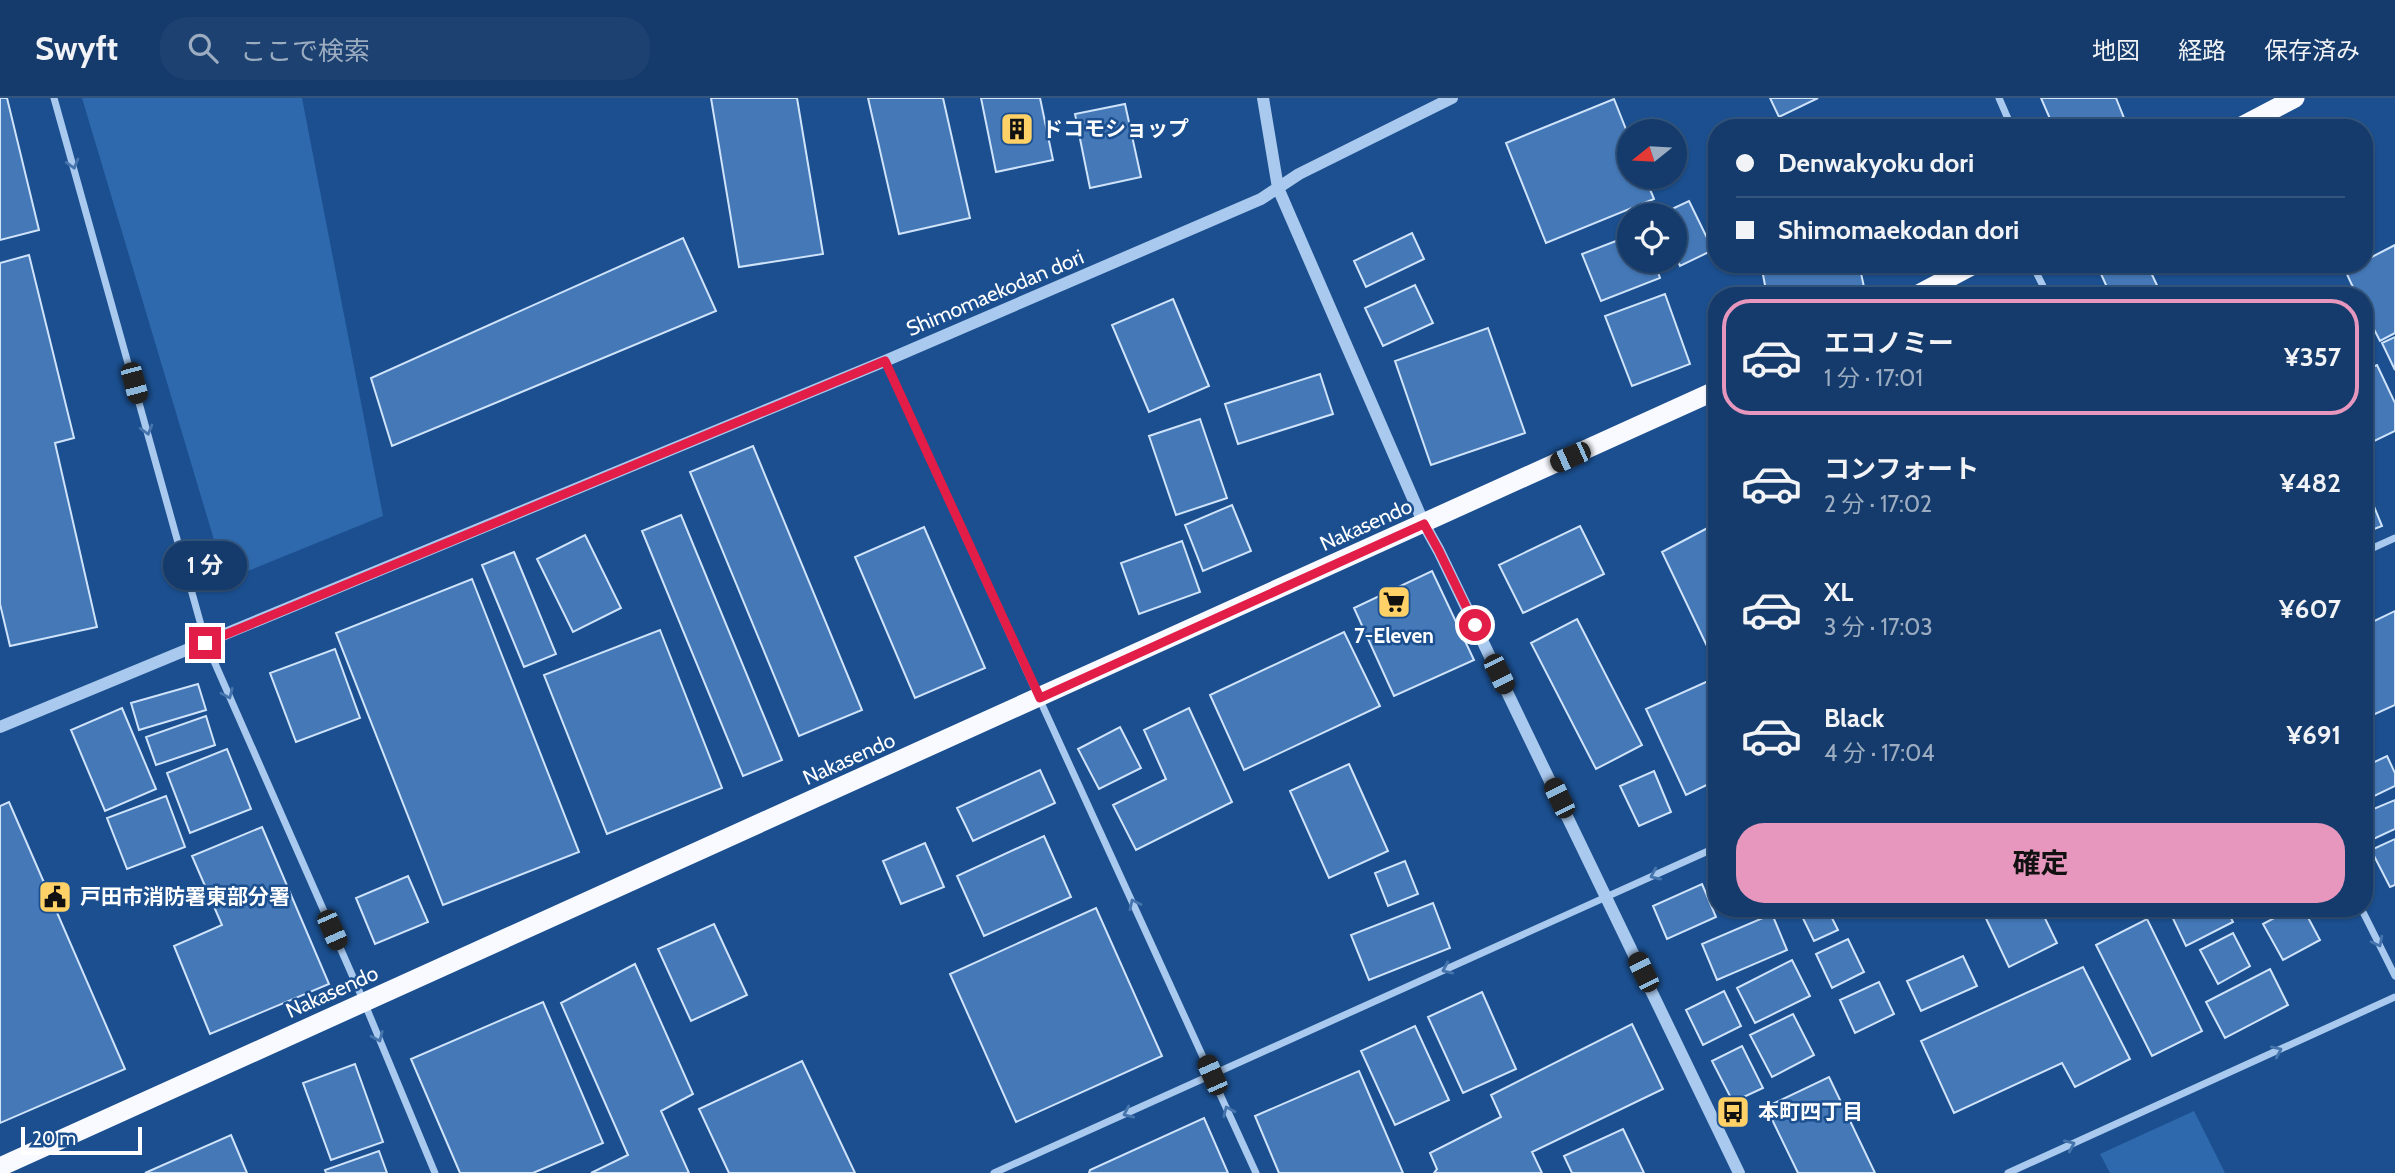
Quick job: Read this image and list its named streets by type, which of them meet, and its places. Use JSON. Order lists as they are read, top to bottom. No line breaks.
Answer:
{"streets":{"highway":["Nakasendo"],"street":["Shimomaekodan dori"]},"places":{"building":["ドコモショップ"],"supermarket":["7-Eleven"],"public building":["戸田市消防署東部分署"],"bus stop":["本町四丁目"]},"scale_bar":"20 m","north":"left","page":{"header":"Swyft","search":"ここで検索","nav":["地図","経路","保存済み"],"banner":["Denwakyoku dori","Shimomaekodan dori"],"list":[{"name":"エコノミー","note":"1 分 · 17:01","value":"¥357"},{"name":"コンフォート","note":"2 分 · 17:02","value":"¥482"},{"name":"XL","note":"3 分 · 17:03","value":"¥607"},{"name":"Black","note":"4 分 · 17:04","value":"¥691"}],"bubble":"1 分","buttons":"確定","scale":"20 m"}}
